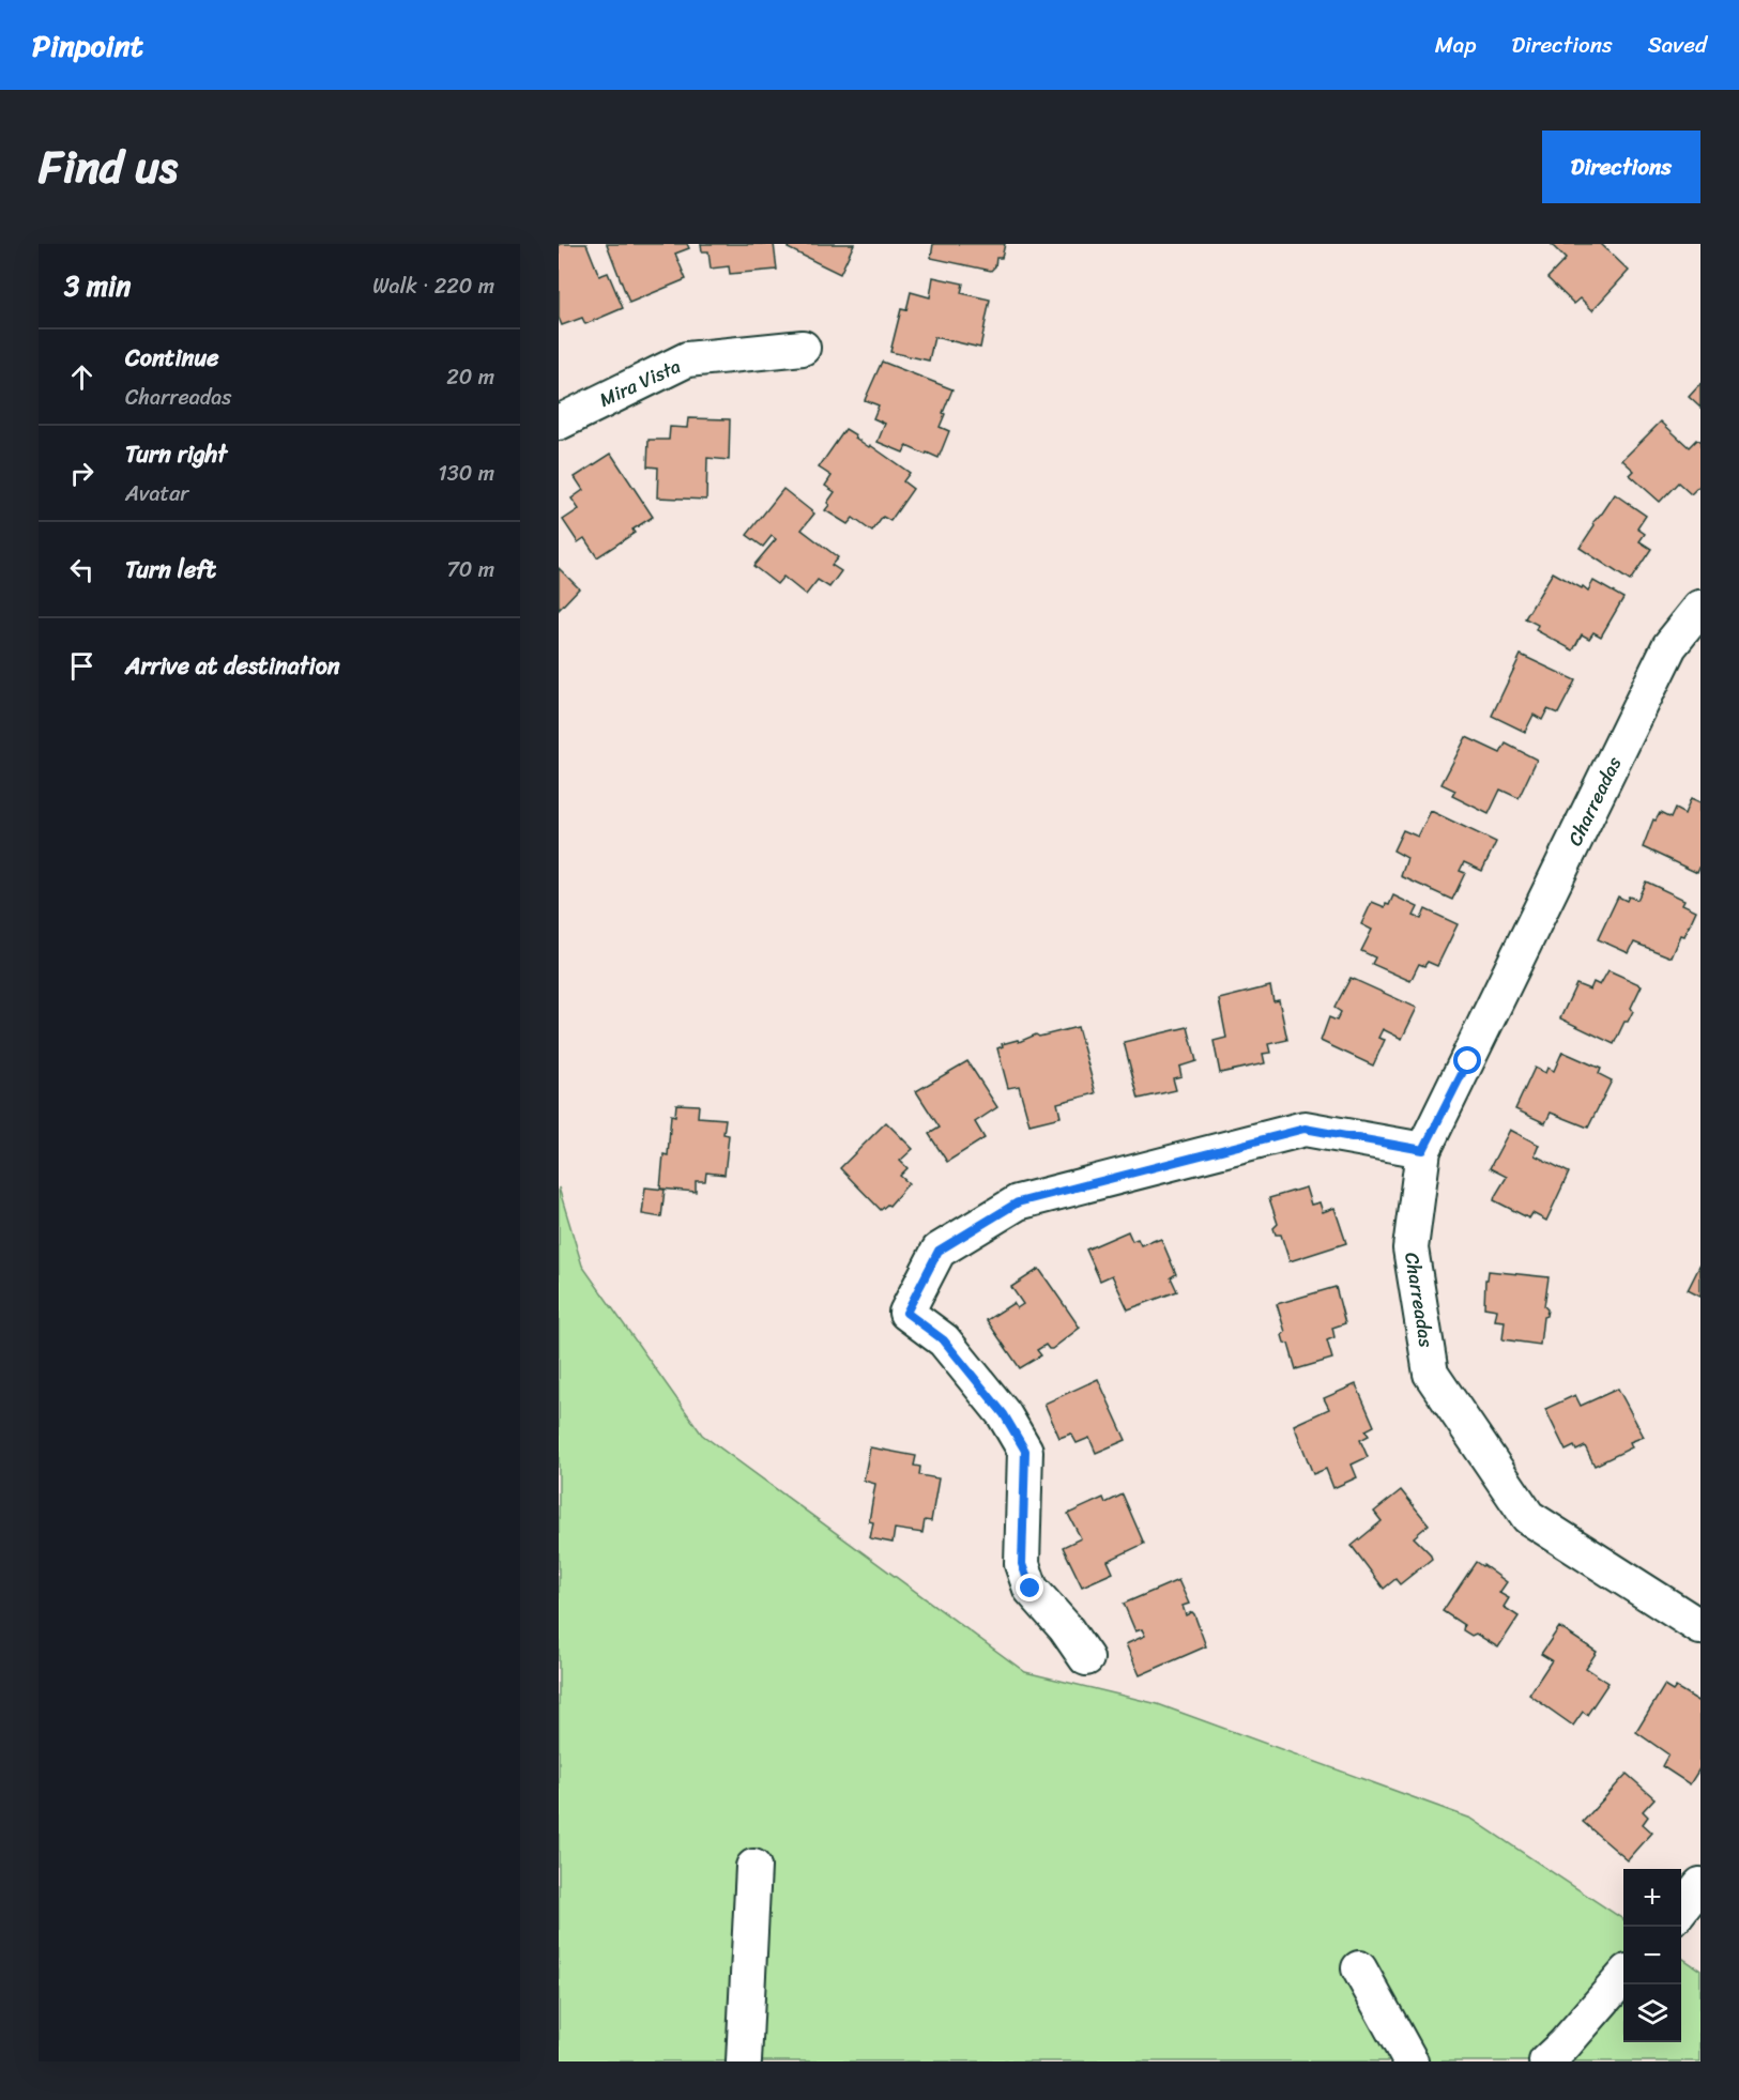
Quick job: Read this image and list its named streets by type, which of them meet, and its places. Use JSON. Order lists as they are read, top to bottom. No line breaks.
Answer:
{"streets":{"street":["Mira Vista","Charreadas"]},"page":{"header":"Pinpoint","nav":["Map","Directions","Saved"],"title":"Find us","buttons":"Directions","heading":["3 min","Walk · 220 m"],"list":[["Continue","Charreadas","20 m"],["Turn right","Avatar","130 m"],["Turn left","70 m"],"Arrive at destination"],"map_buttons":["+","−"]}}
